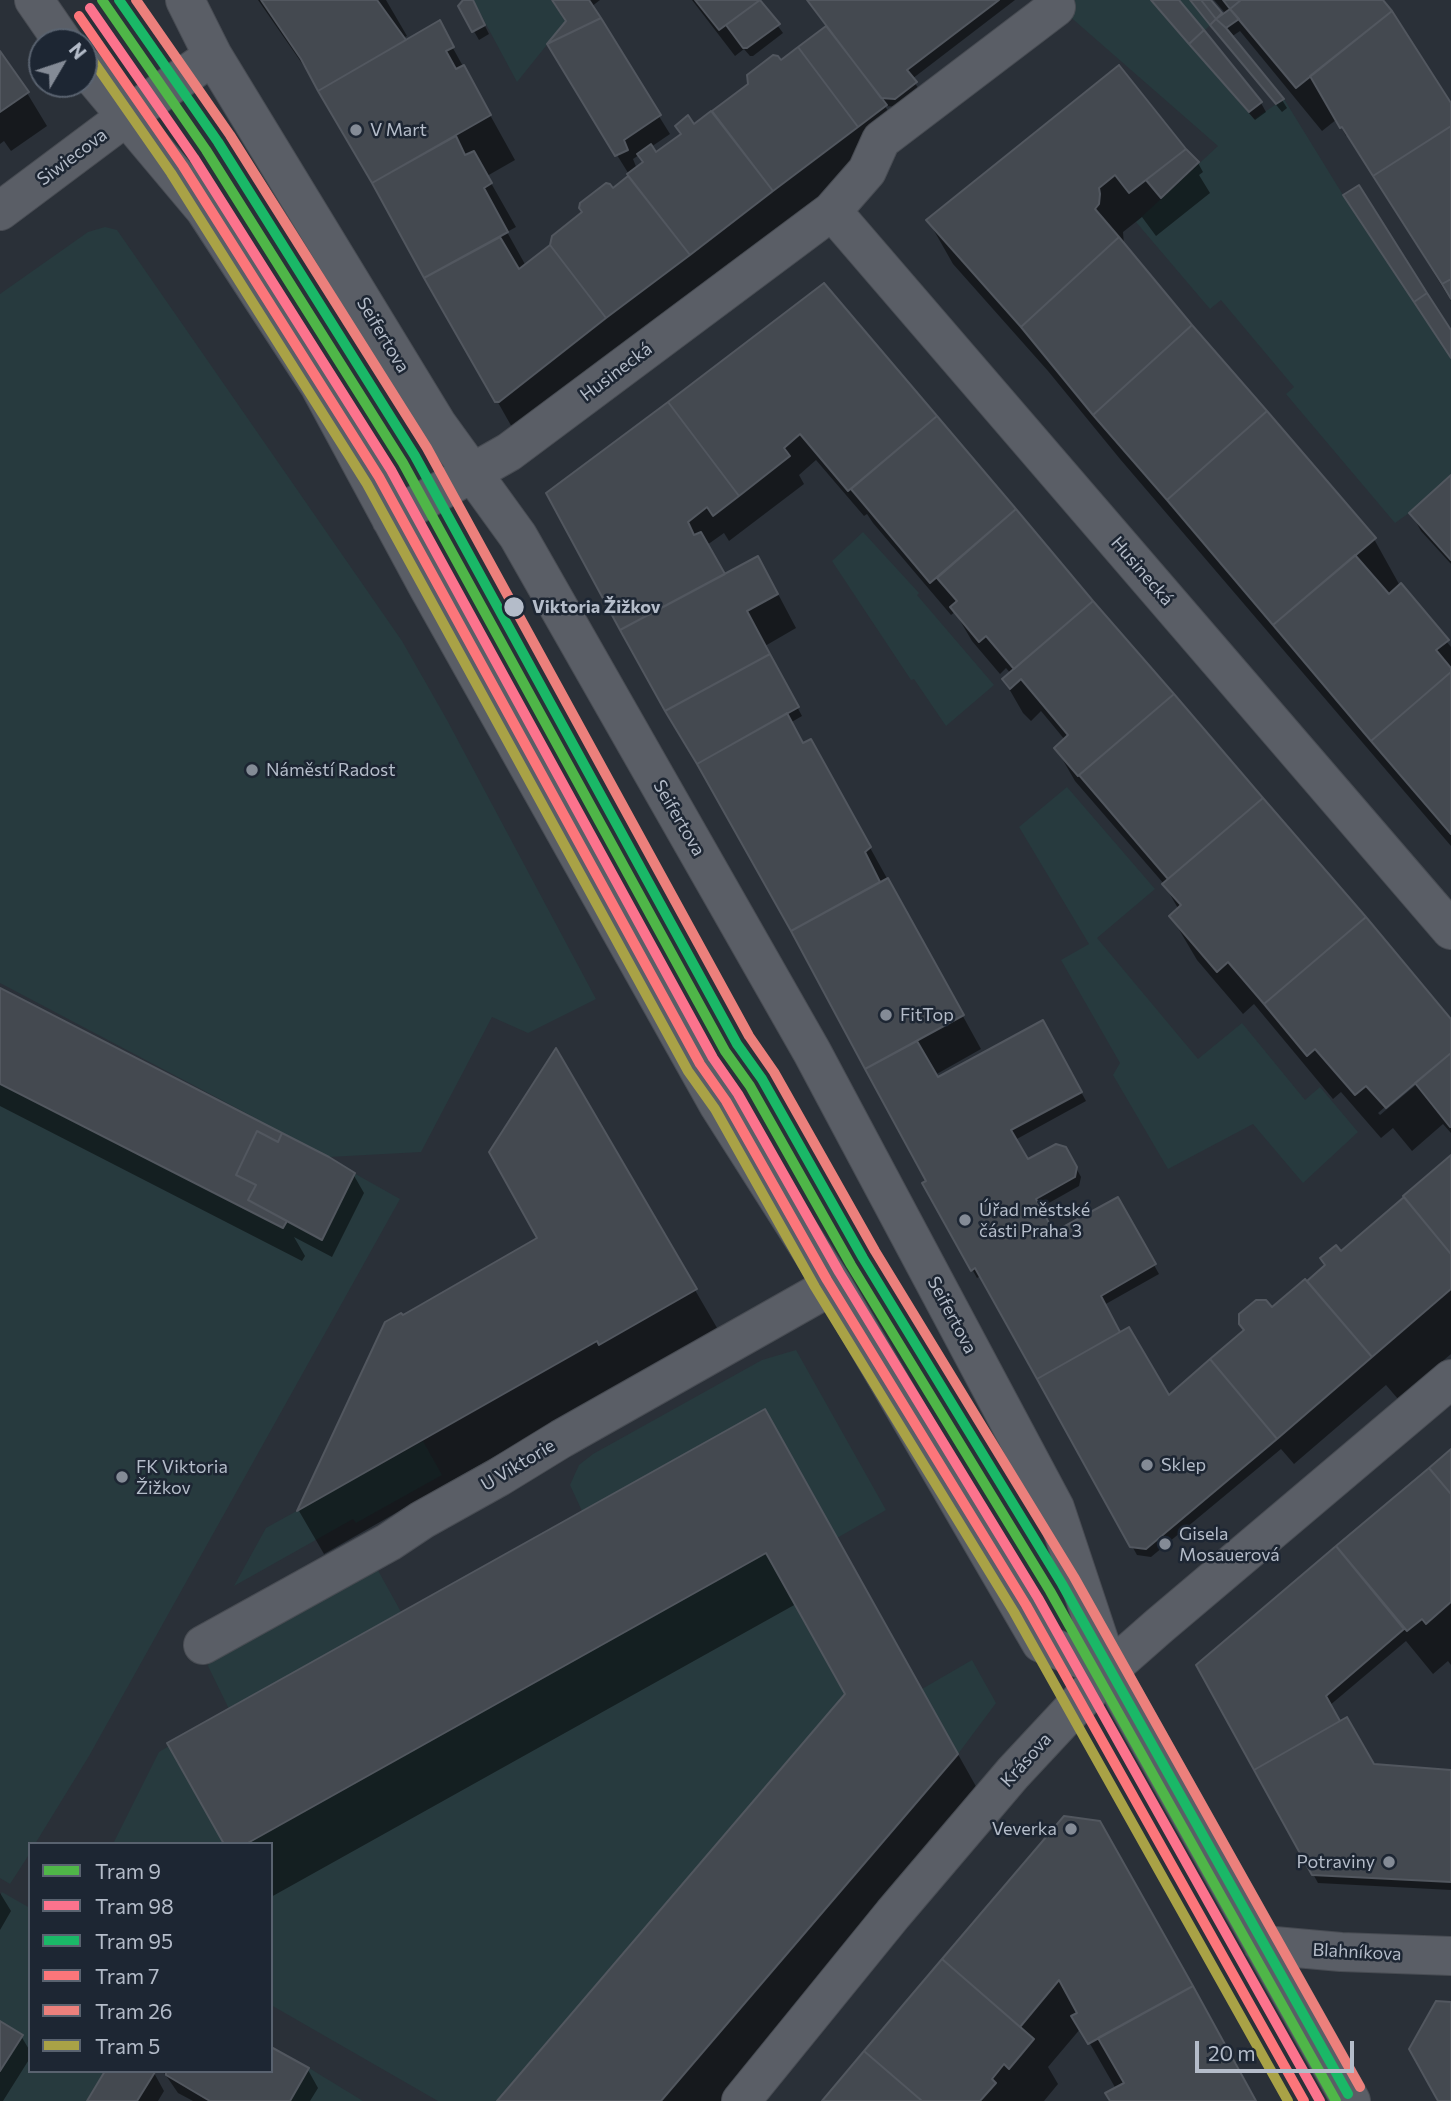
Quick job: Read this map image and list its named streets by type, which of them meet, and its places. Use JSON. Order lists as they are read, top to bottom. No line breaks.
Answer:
{"streets":{"street":["Siwiecova","Seifertova","Husinecká","U Viktorie","Krásova","Blahníkova"]},"crossings":[["Siwiecova","Seifertova"],["Seifertova","Husinecká"],["Seifertova","Krásova"],["Seifertova","Blahníkova"]],"places":["V Mart","Viktoria Žižkov","Náměstí Radost","FitTop","Úřad městské části Praha 3","Sklep","FK Viktoria Žižkov","Gisela Mosauerová","Veverka","Potraviny"],"lines":["tram line 9","tram line 95","tram line 26","tram line 98","tram line 7","tram line 5"],"legend":["Tram 9","Tram 98","Tram 95","Tram 7","Tram 26","Tram 5"],"scale_bar":"20 m","north":"top right"}
